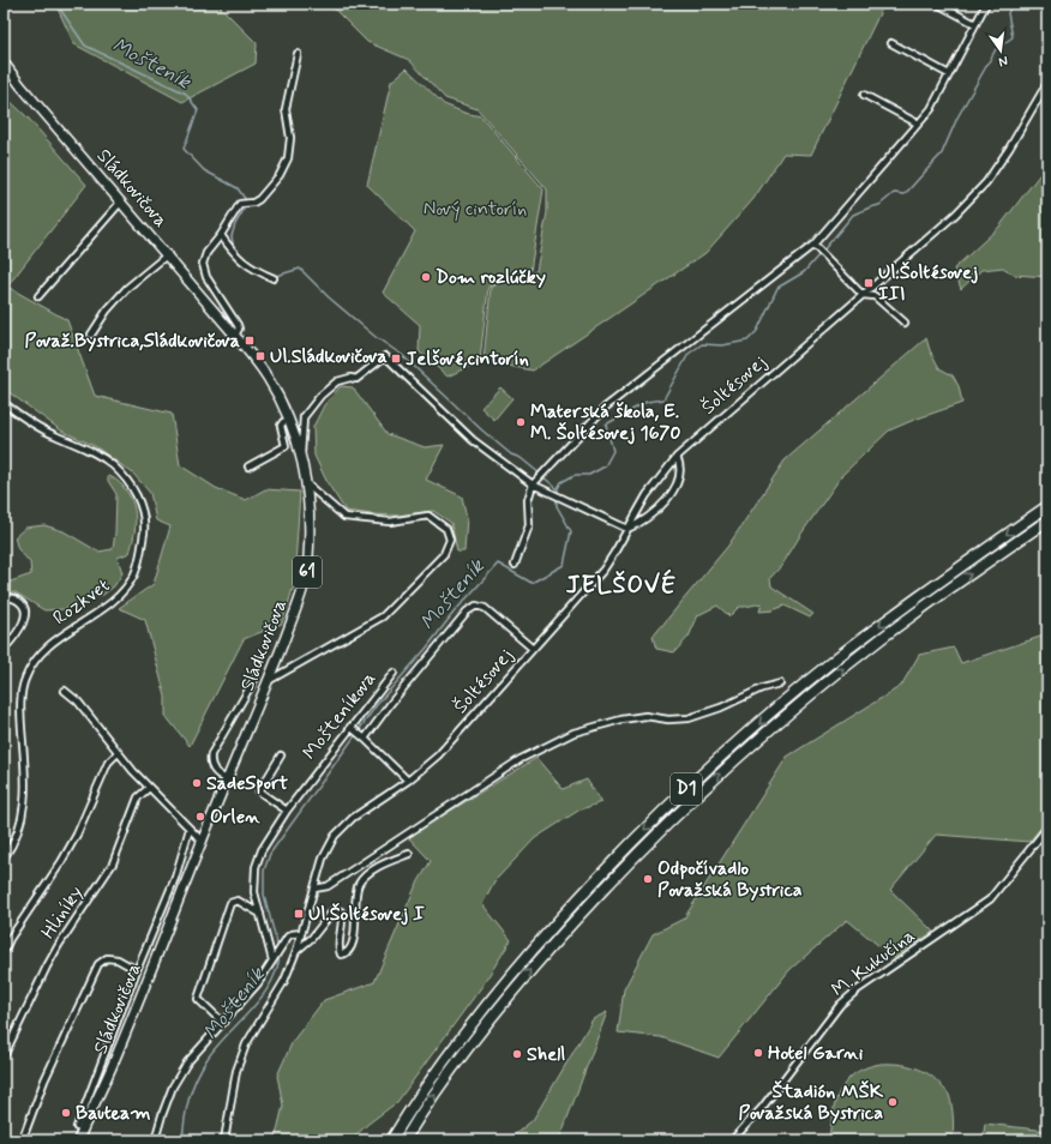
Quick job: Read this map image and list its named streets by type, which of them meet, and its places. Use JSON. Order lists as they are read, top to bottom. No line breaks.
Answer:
{"streets":{"highway":["D1"],"main road":["Sládkovičova","61"],"street":["Šoltésovej","Rozkvet","Mošteníkova","Hliníky","M. Kukučína"]},"crossings":[["Šoltésovej","Mošteníkova"]],"districts":["JELŠOVÉ"],"water":["Mošteník"],"parks":["Nový cintorín"],"places":{"other":["Dom rozlúčky","Materská škola, E. M. Šoltésovej 1670","SadeSport","Orlen","Odpočívadlo Považská Bystrica","Hotel Garni","Shell","Štadión MŠK Považská Bystrica","Bauteam"],"transit":["Ul.Šoltésovej III","Považ.Bystrica,Sládkovičova","Ul.Sládkovičova","Jelšové,cintorín","Ul.Šoltésovej I"]},"north":"bottom"}
